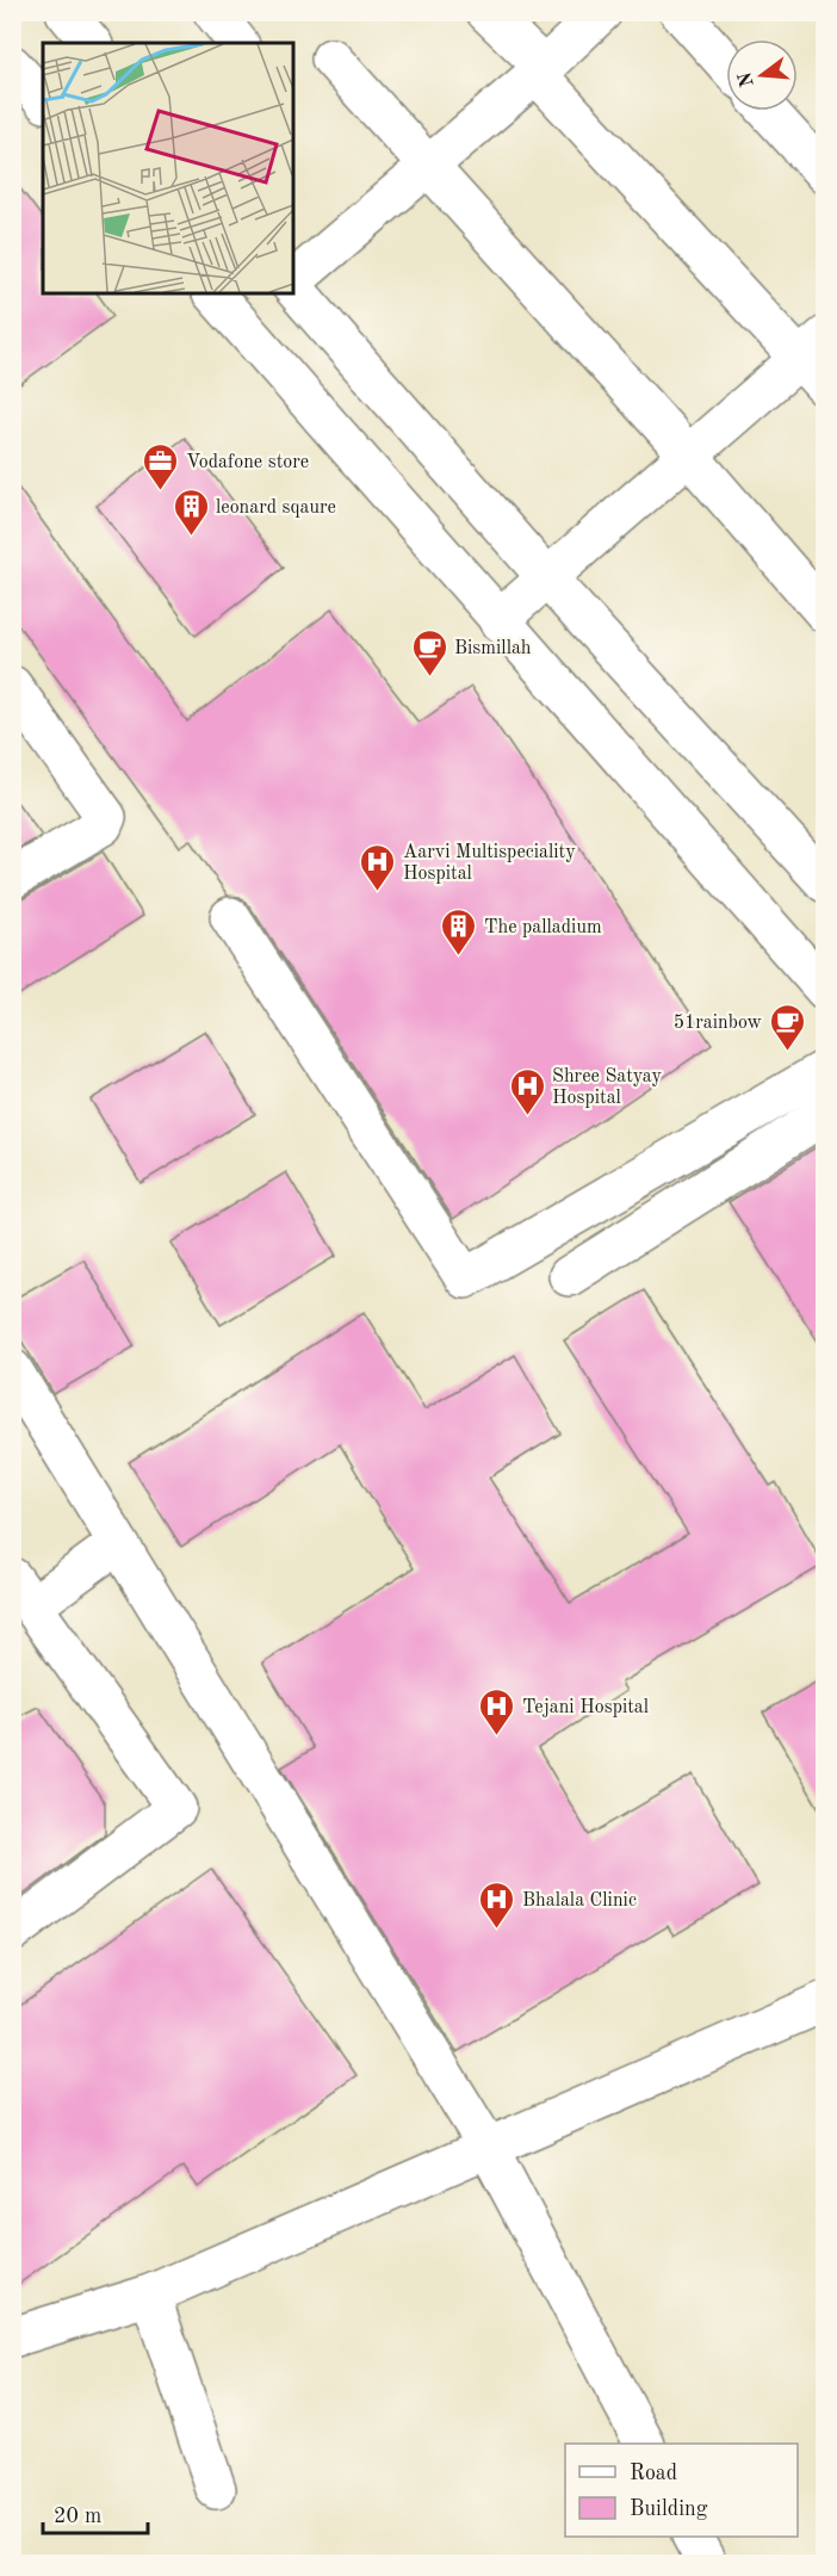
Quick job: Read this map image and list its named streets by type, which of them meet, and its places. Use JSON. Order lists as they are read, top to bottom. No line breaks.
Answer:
{"places":{"office":["Vodafone store"],"building":["leonard sqaure","The palladium"],"cafe":["Bismillah","51rainbow"],"hospital":["Aarvi Multispeciality Hospital","Shree Satyay Hospital","Tejani Hospital","Bhalala Clinic"]},"legend":["Road","Building"],"scale_bar":"20 m","north":"left"}
